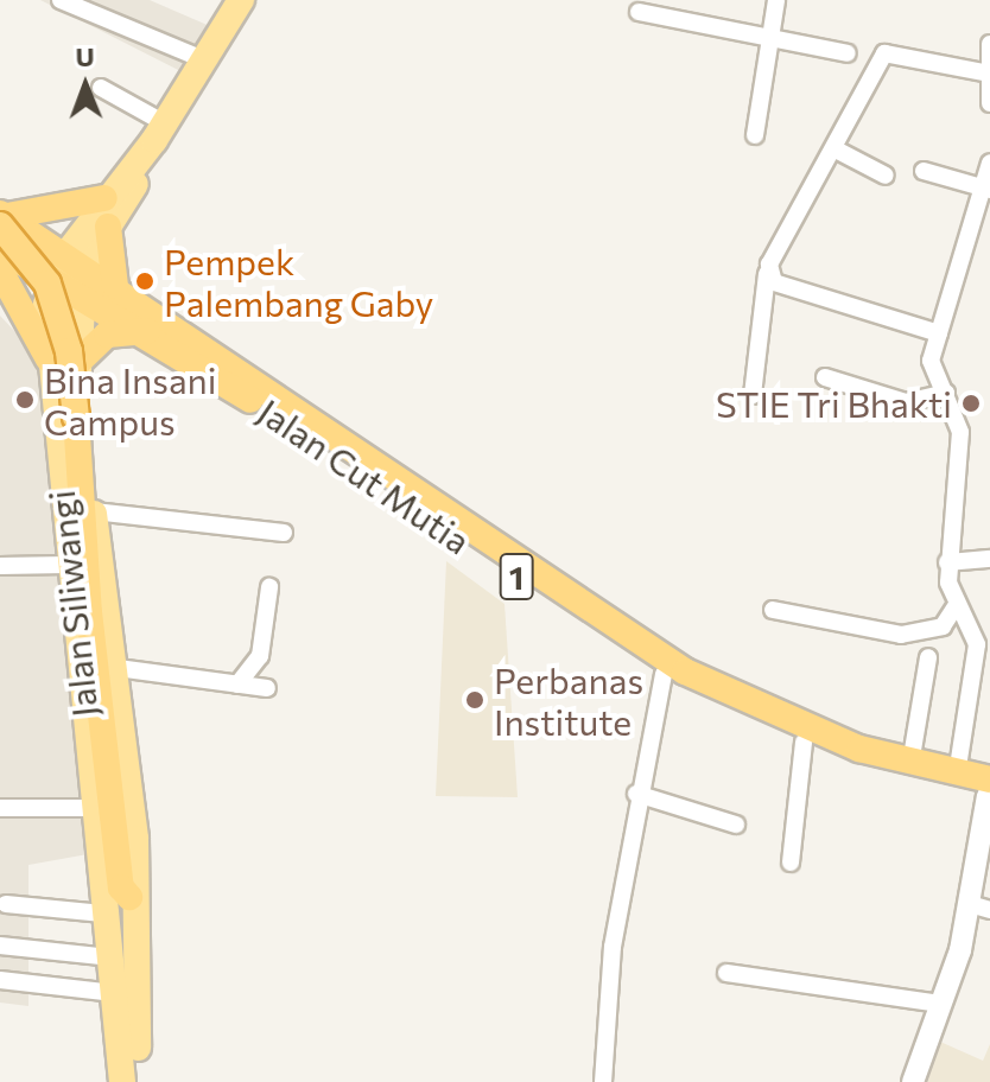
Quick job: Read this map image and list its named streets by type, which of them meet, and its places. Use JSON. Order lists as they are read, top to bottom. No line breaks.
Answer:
{"streets":{"highway":["Jalan Cut Mutia","1"],"main road":["Jalan Siliwangi"]},"crossings":[["Jalan Cut Mutia","1"],["Jalan Cut Mutia","Jalan Siliwangi"],["1","Jalan Siliwangi"]],"places":["Pempek Palembang Gaby","Bina Insani Campus","STIE Tri Bhakti","Perbanas Institute"],"north":"top"}
